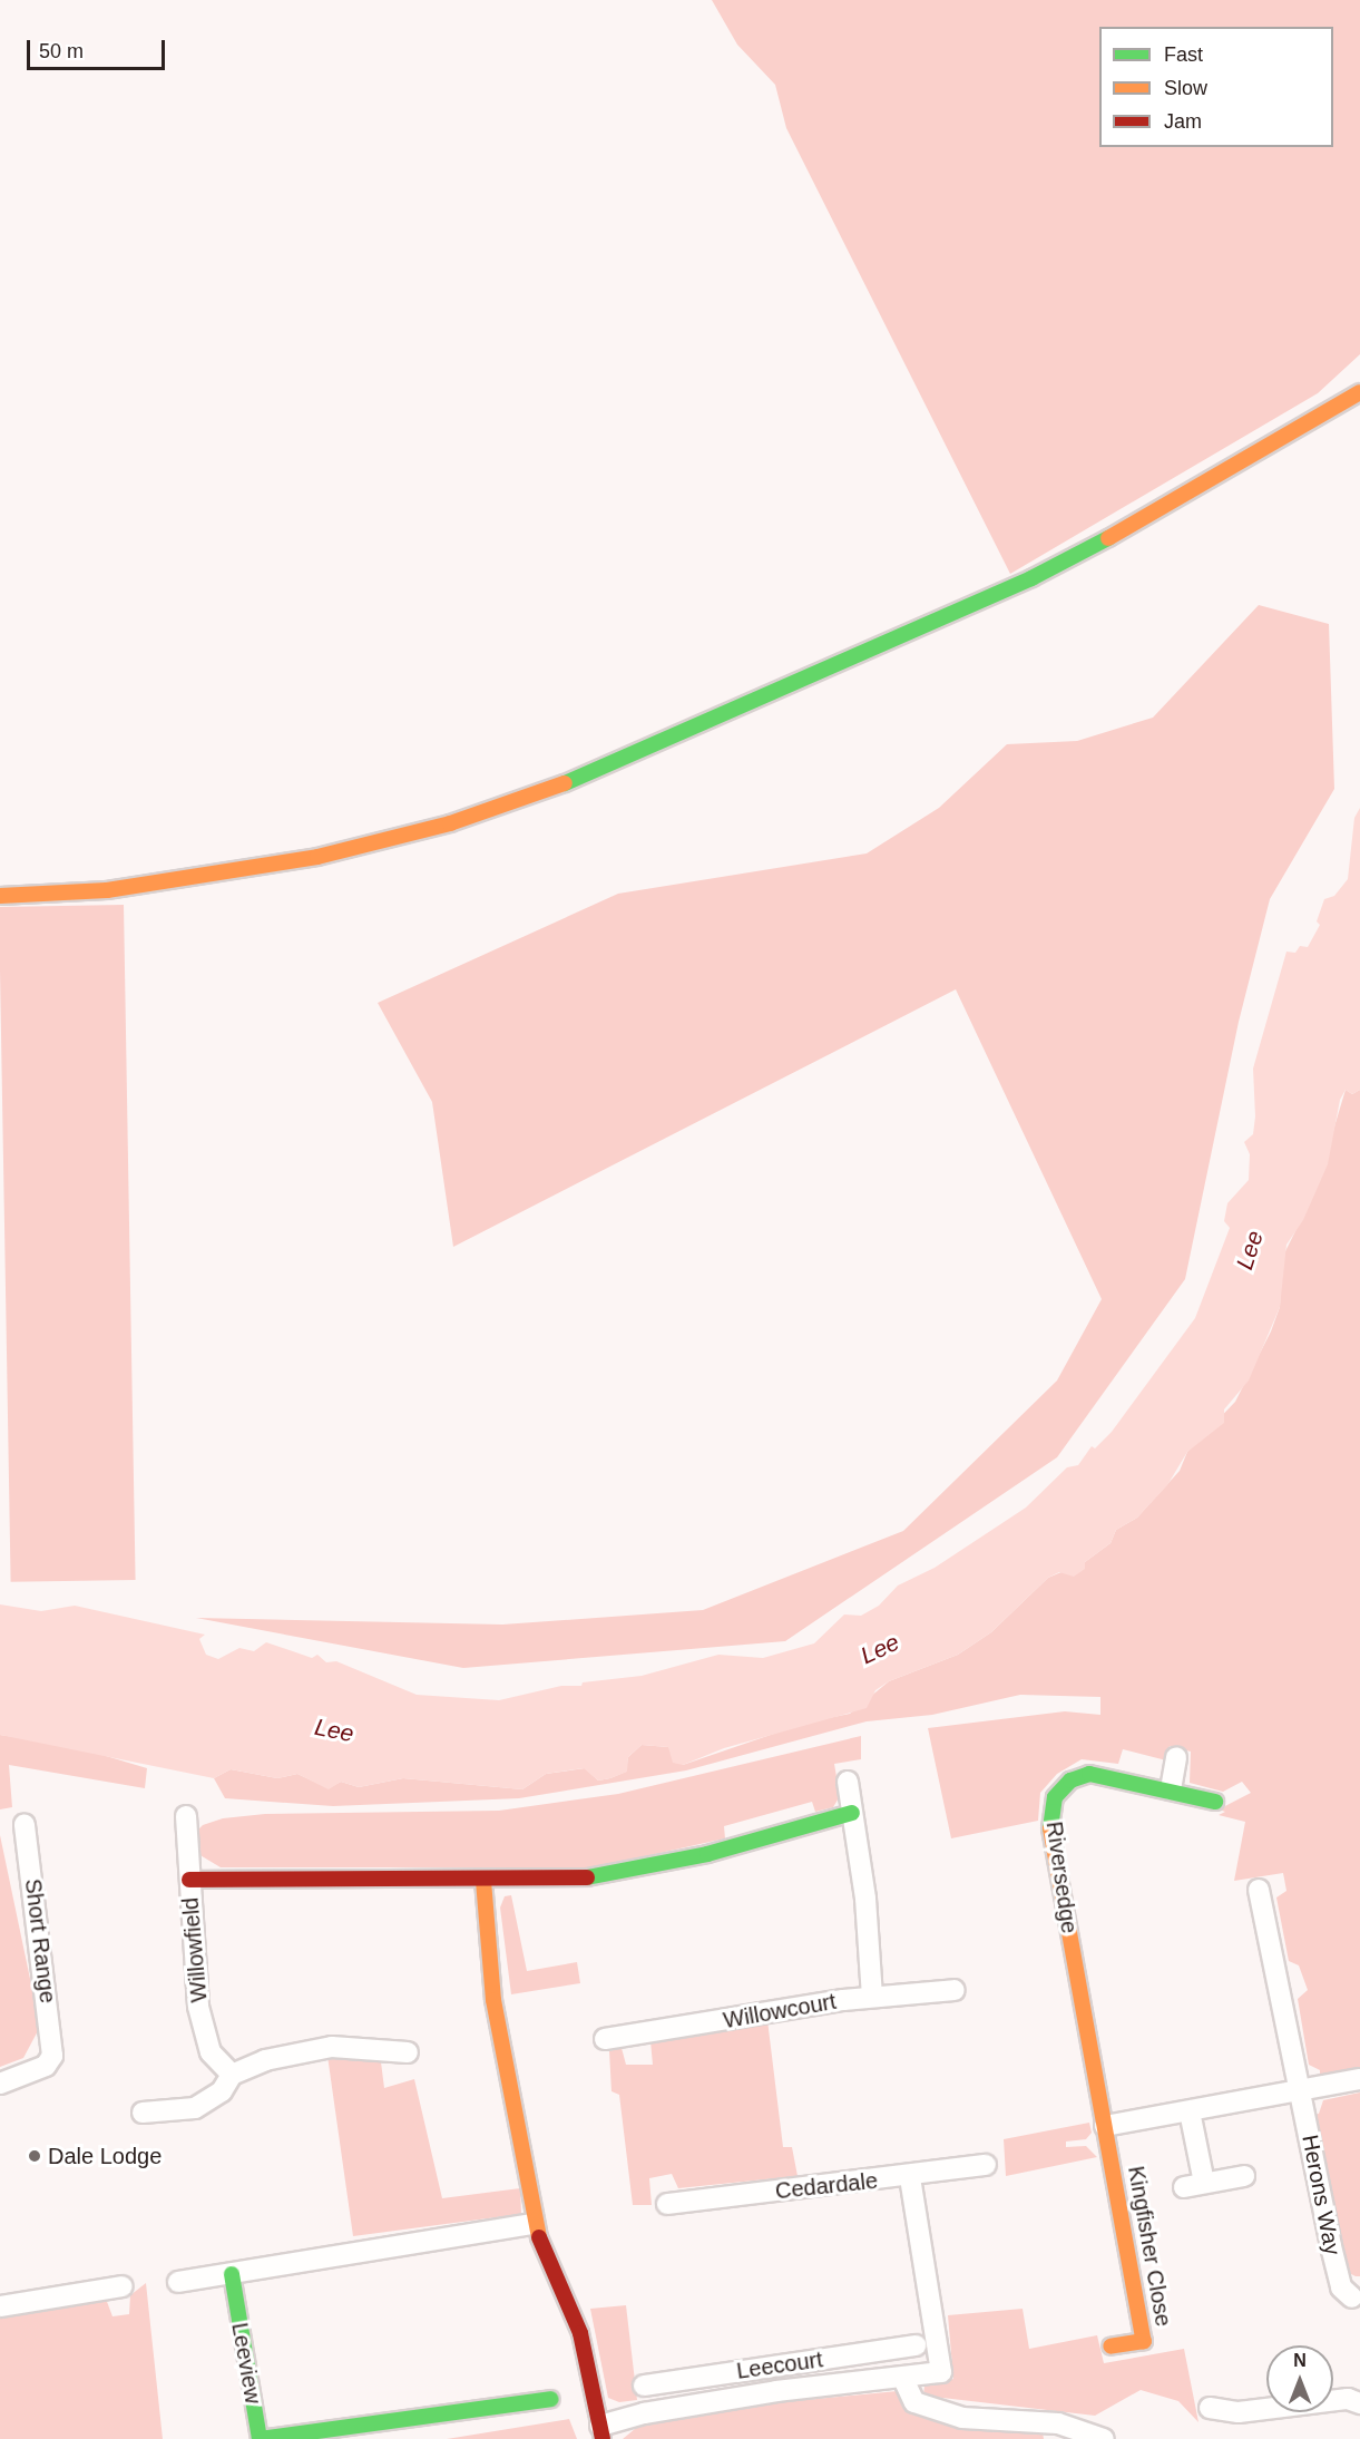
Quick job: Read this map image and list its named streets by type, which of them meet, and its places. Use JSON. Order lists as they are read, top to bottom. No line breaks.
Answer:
{"streets":{"street":["Riversedge","Short Range","Willowfield","Willowcourt","Cedardale","Herons Way","Kingfisher Close","Leeview","Leecourt"]},"crossings":[["Riversedge","Kingfisher Close"]],"water":["Lee"],"places":["Dale Lodge"],"legend":["Fast","Slow","Jam"],"scale_bar":"50 m","north":"top"}
